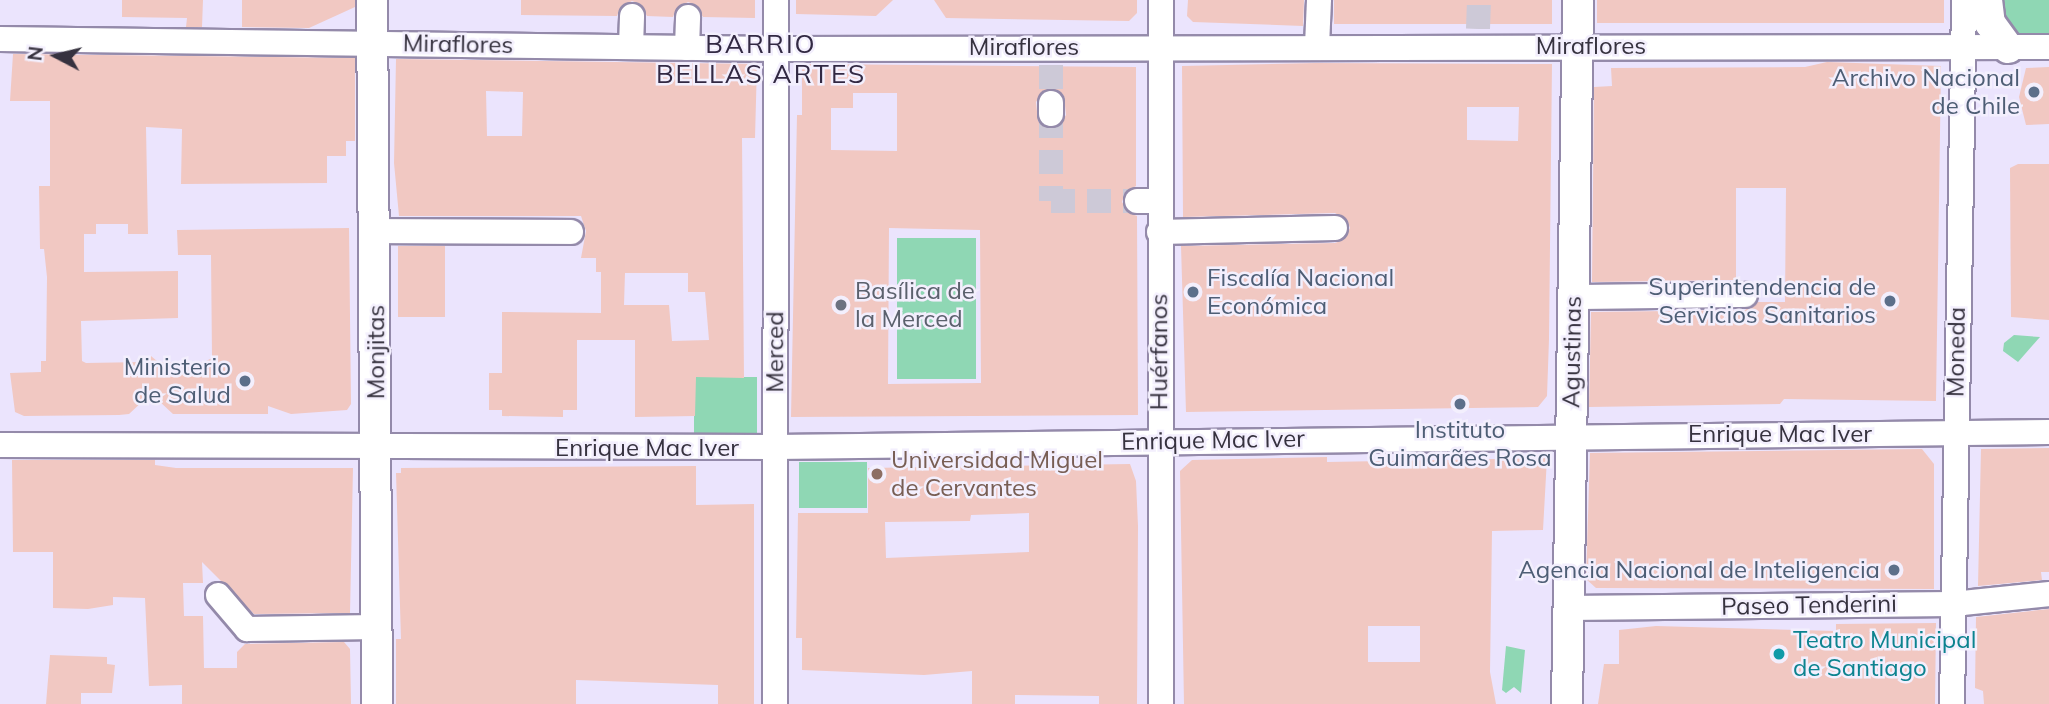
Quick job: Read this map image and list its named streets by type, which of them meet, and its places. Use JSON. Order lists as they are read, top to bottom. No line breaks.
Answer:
{"streets":{"main road":["Monjitas","Agustinas"],"street":["Miraflores","Merced","Huérfanos","Moneda","Enrique Mac Iver","Paseo Tenderini"]},"crossings":[["Miraflores","Monjitas"],["Miraflores","Merced"],["Miraflores","Huérfanos"],["Miraflores","Agustinas"],["Miraflores","Moneda"],["Monjitas","Enrique Mac Iver"],["Merced","Enrique Mac Iver"],["Huérfanos","Enrique Mac Iver"],["Agustinas","Enrique Mac Iver"],["Agustinas","Paseo Tenderini"],["Moneda","Enrique Mac Iver"],["Moneda","Paseo Tenderini"]],"districts":["BARRIO BELLAS ARTES"],"places":["Archivo Nacional de Chile","Fiscalía Nacional Económica","Superintendencia de Servicios Sanitarios","Basílica de la Merced","Ministerio de Salud","Instituto Guimarães Rosa","Universidad Miguel de Cervantes","Agencia Nacional de Inteligencia","Teatro Municipal de Santiago"],"north":"left"}
